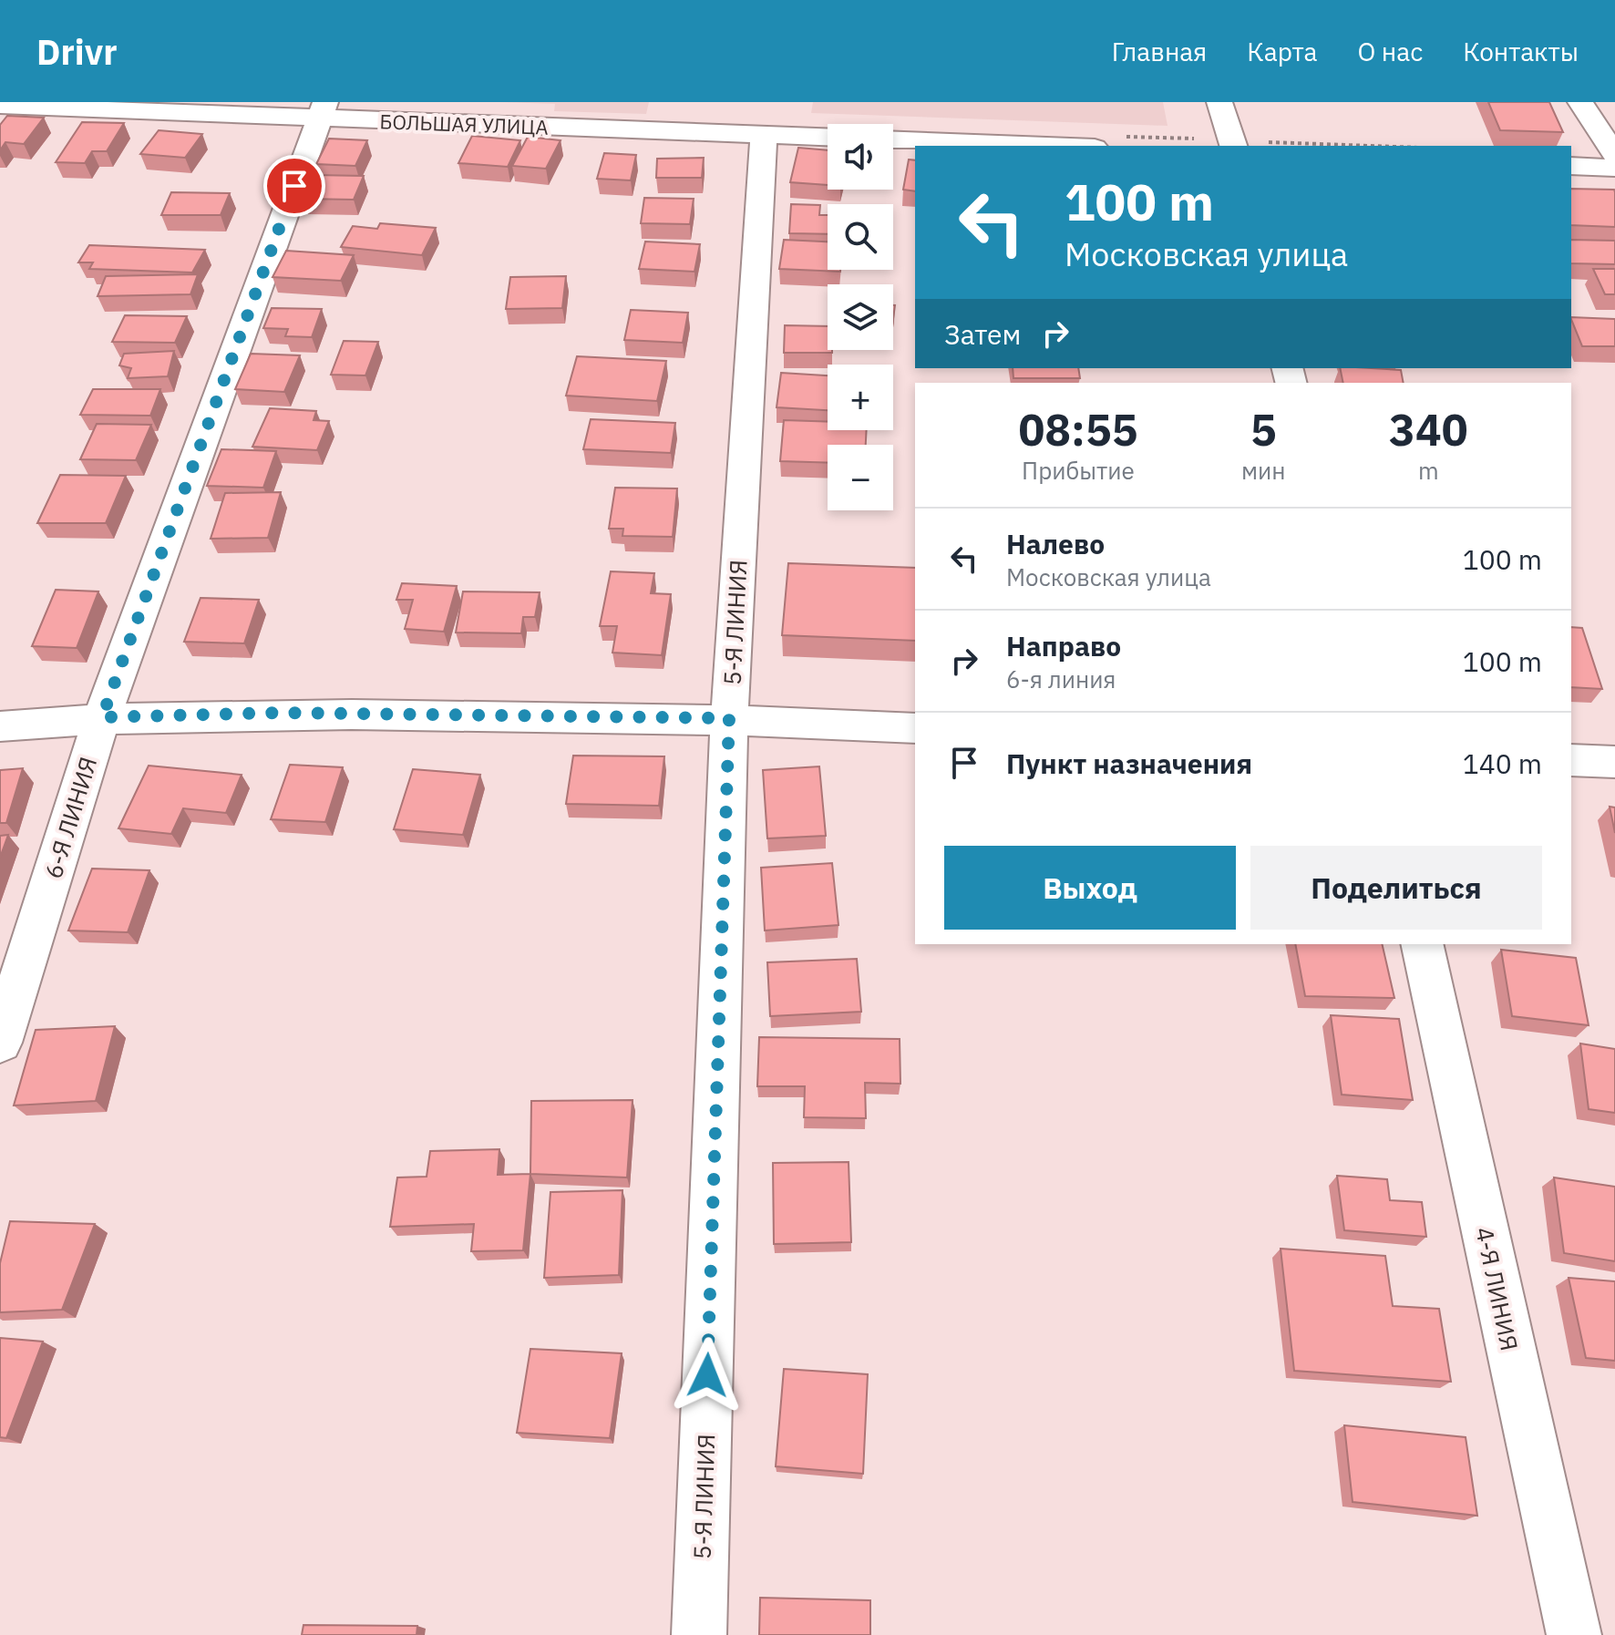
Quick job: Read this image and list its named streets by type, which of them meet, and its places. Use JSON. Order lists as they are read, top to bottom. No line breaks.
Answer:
{"streets":{"street":["БОЛЬШАЯ УЛИЦА","5-Я ЛИНИЯ","6-Я ЛИНИЯ","4-Я ЛИНИЯ"]},"crossings":[["БОЛЬШАЯ УЛИЦА","5-Я ЛИНИЯ"],["БОЛЬШАЯ УЛИЦА","6-Я ЛИНИЯ"]],"page":{"header":"Drivr","nav":["Главная","Карта","О нас","Контакты"],"map_buttons":["+","−"],"turn":["100 m","Московская улица"],"then":"Затем","eta":["08:55","Прибытие","5","мин","340","m"],"list":[{"name":"Налево","note":"Московская улица","value":"100 m"},{"name":"Направо","note":"6-я линия","value":"100 m"},{"name":"Пункт назначения","value":"140 m"}],"buttons":["Выход","Поделиться"]}}
